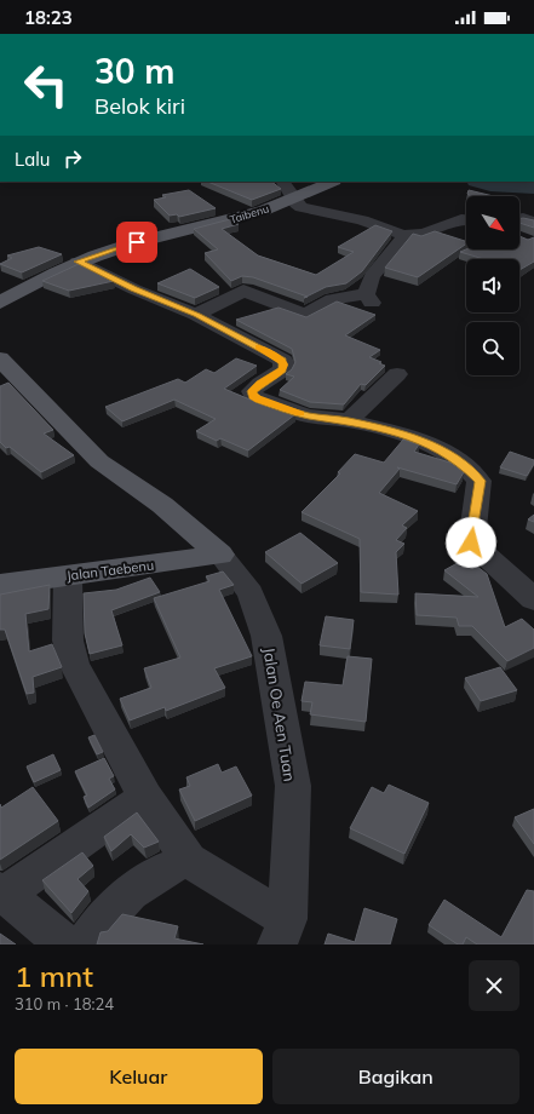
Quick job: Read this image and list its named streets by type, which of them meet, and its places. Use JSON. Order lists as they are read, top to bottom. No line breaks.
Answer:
{"streets":{"main road":["Taibenu","Jalan Taebenu"],"street":["Jalan Oe Aen Tuan"]},"crossings":[["Jalan Taebenu","Jalan Oe Aen Tuan"]],"north":"bottom right","page":{"status":"18:23","turn":["30 m","Belok kiri"],"then":"Lalu","heading":["1 mnt","310 m · 18:24"],"buttons":["Keluar","Bagikan"]}}
